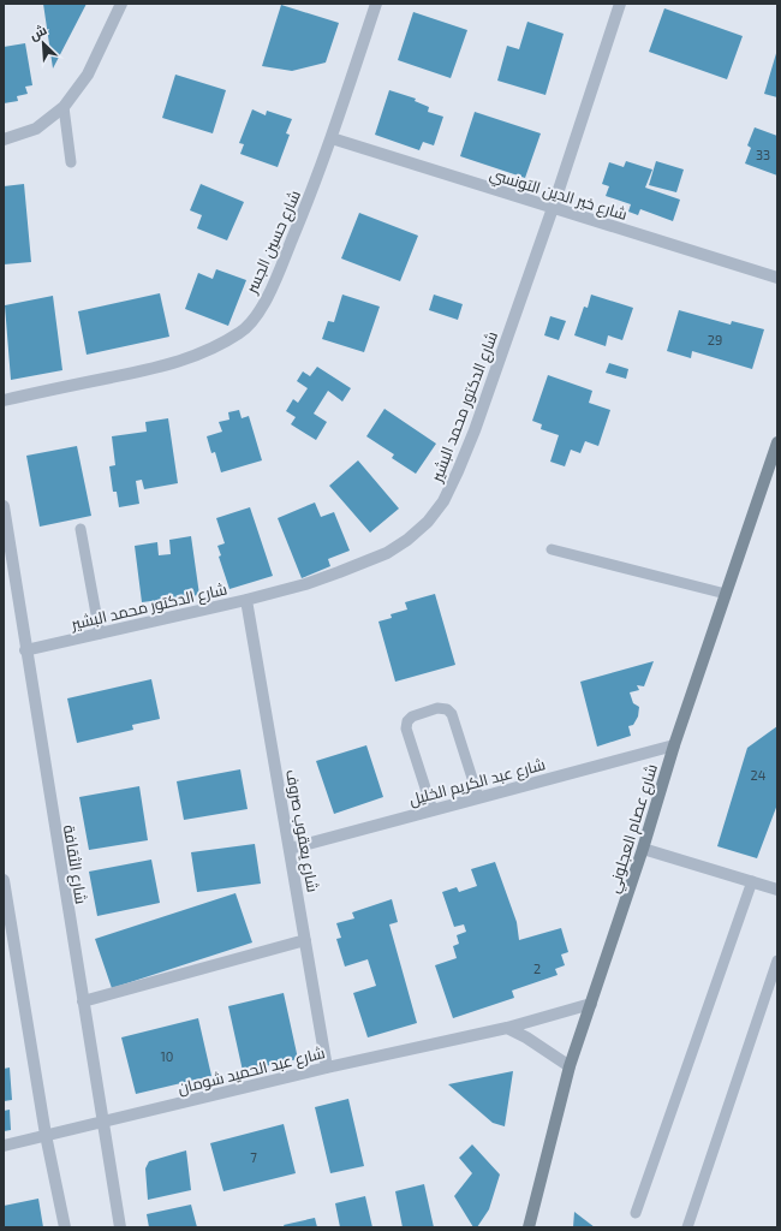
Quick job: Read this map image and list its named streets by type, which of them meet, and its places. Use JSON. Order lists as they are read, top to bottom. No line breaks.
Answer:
{"streets":{"street":["شارع خير الدين التونسي","شارع حسين الجسر","شارع الدكتور محمد البشير","شارع عبد الكريم الخليل","شارع عصام العجلوني","شارع يعقوب صروف","شارع الثقافة","شارع عبد الحميد شومان"]},"crossings":[["شارع خير الدين التونسي","شارع حسين الجسر"],["شارع خير الدين التونسي","شارع الدكتور محمد البشير"],["شارع الدكتور محمد البشير","شارع يعقوب صروف"],["شارع الدكتور محمد البشير","شارع الثقافة"],["شارع عبد الكريم الخليل","شارع عصام العجلوني"],["شارع عبد الكريم الخليل","شارع يعقوب صروف"],["شارع عصام العجلوني","شارع عبد الحميد شومان"],["شارع يعقوب صروف","شارع عبد الحميد شومان"],["شارع الثقافة","شارع عبد الحميد شومان"]],"house_numbers":["33","29","24","2","10","7"],"north":"top left"}
